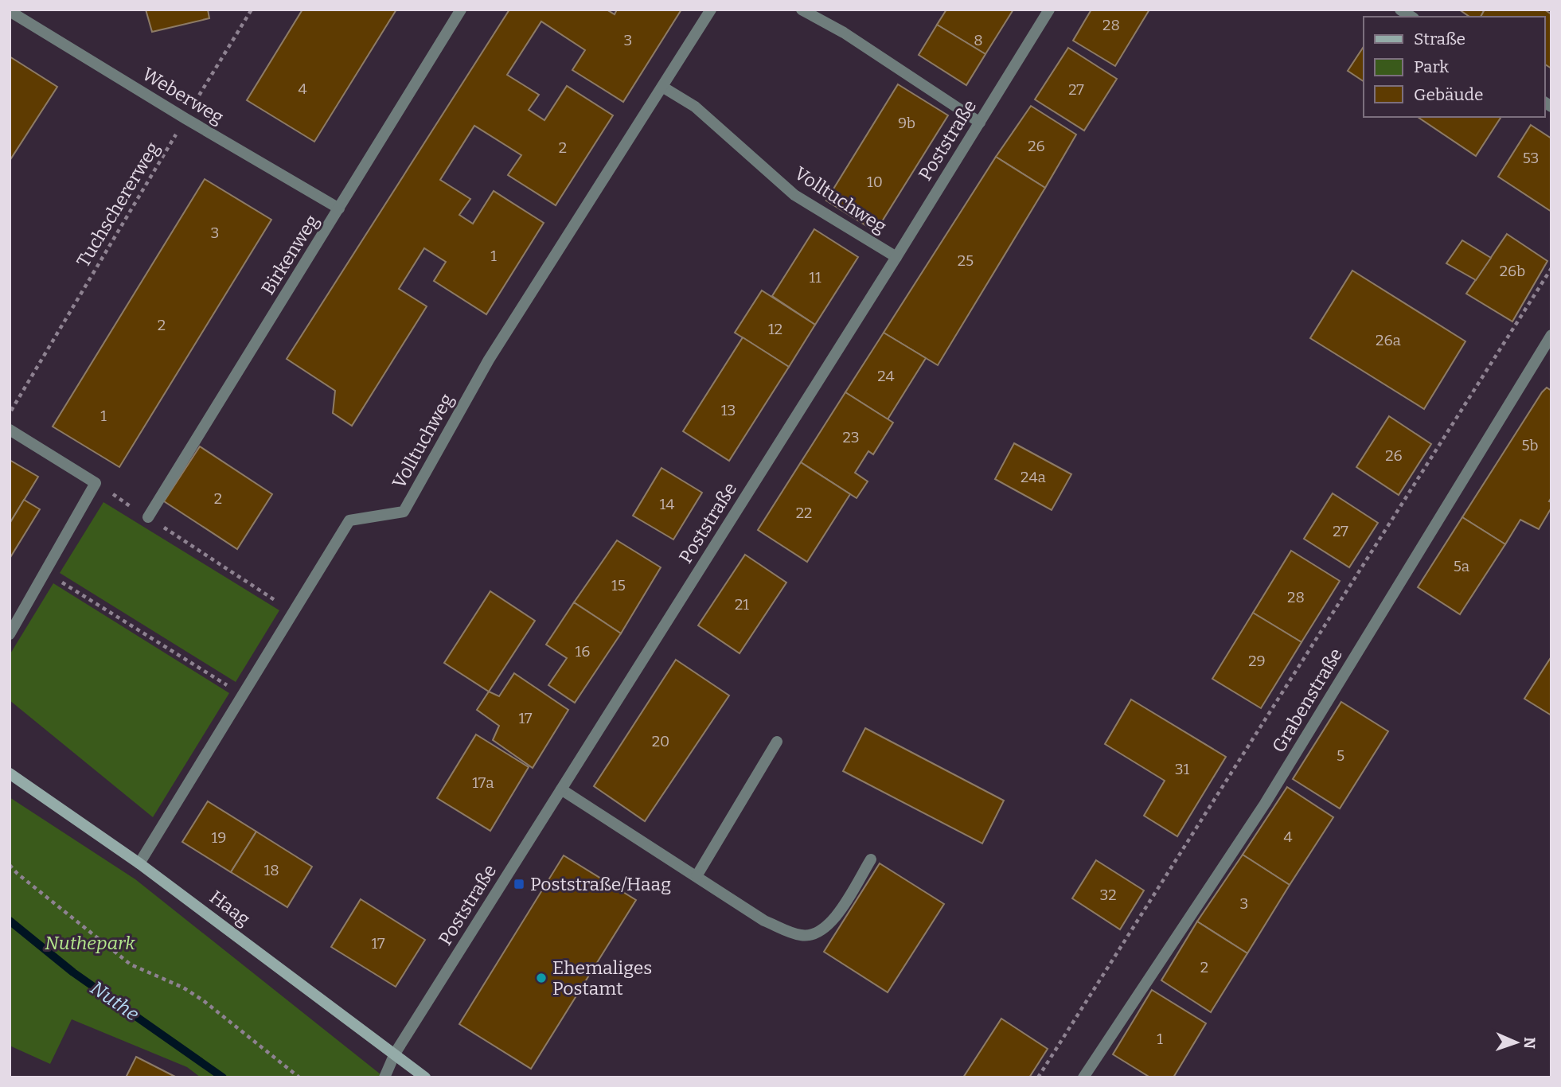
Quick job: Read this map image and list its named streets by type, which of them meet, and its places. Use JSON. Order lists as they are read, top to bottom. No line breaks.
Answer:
{"streets":{"main road":["Haag"],"street":["Weberweg","Poststraße","Volltuchweg","Birkenweg","Grabenstraße"],"path":["Tuchschererweg"]},"crossings":[["Weberweg","Tuchschererweg"],["Weberweg","Birkenweg"],["Poststraße","Volltuchweg"],["Poststraße","Haag"],["Volltuchweg","Haag"]],"water":["Nuthe"],"parks":["Nuthepark"],"places":{"transit":["Poststraße/Haag"],"other":["Ehemaliges Postamt"]},"house_numbers":["28","3","8","4","27","9b","26","2","53","10","3","1","25","26b","11","2","12","26a","24","13","1","23","5b","26","24a","2","14","22","27","5a","15","28","21","16","29","17","20","5","31","17a","4","19","18","32","3","17","2","1"],"legend":["Straße","Park","Gebäude"],"north":"right"}
